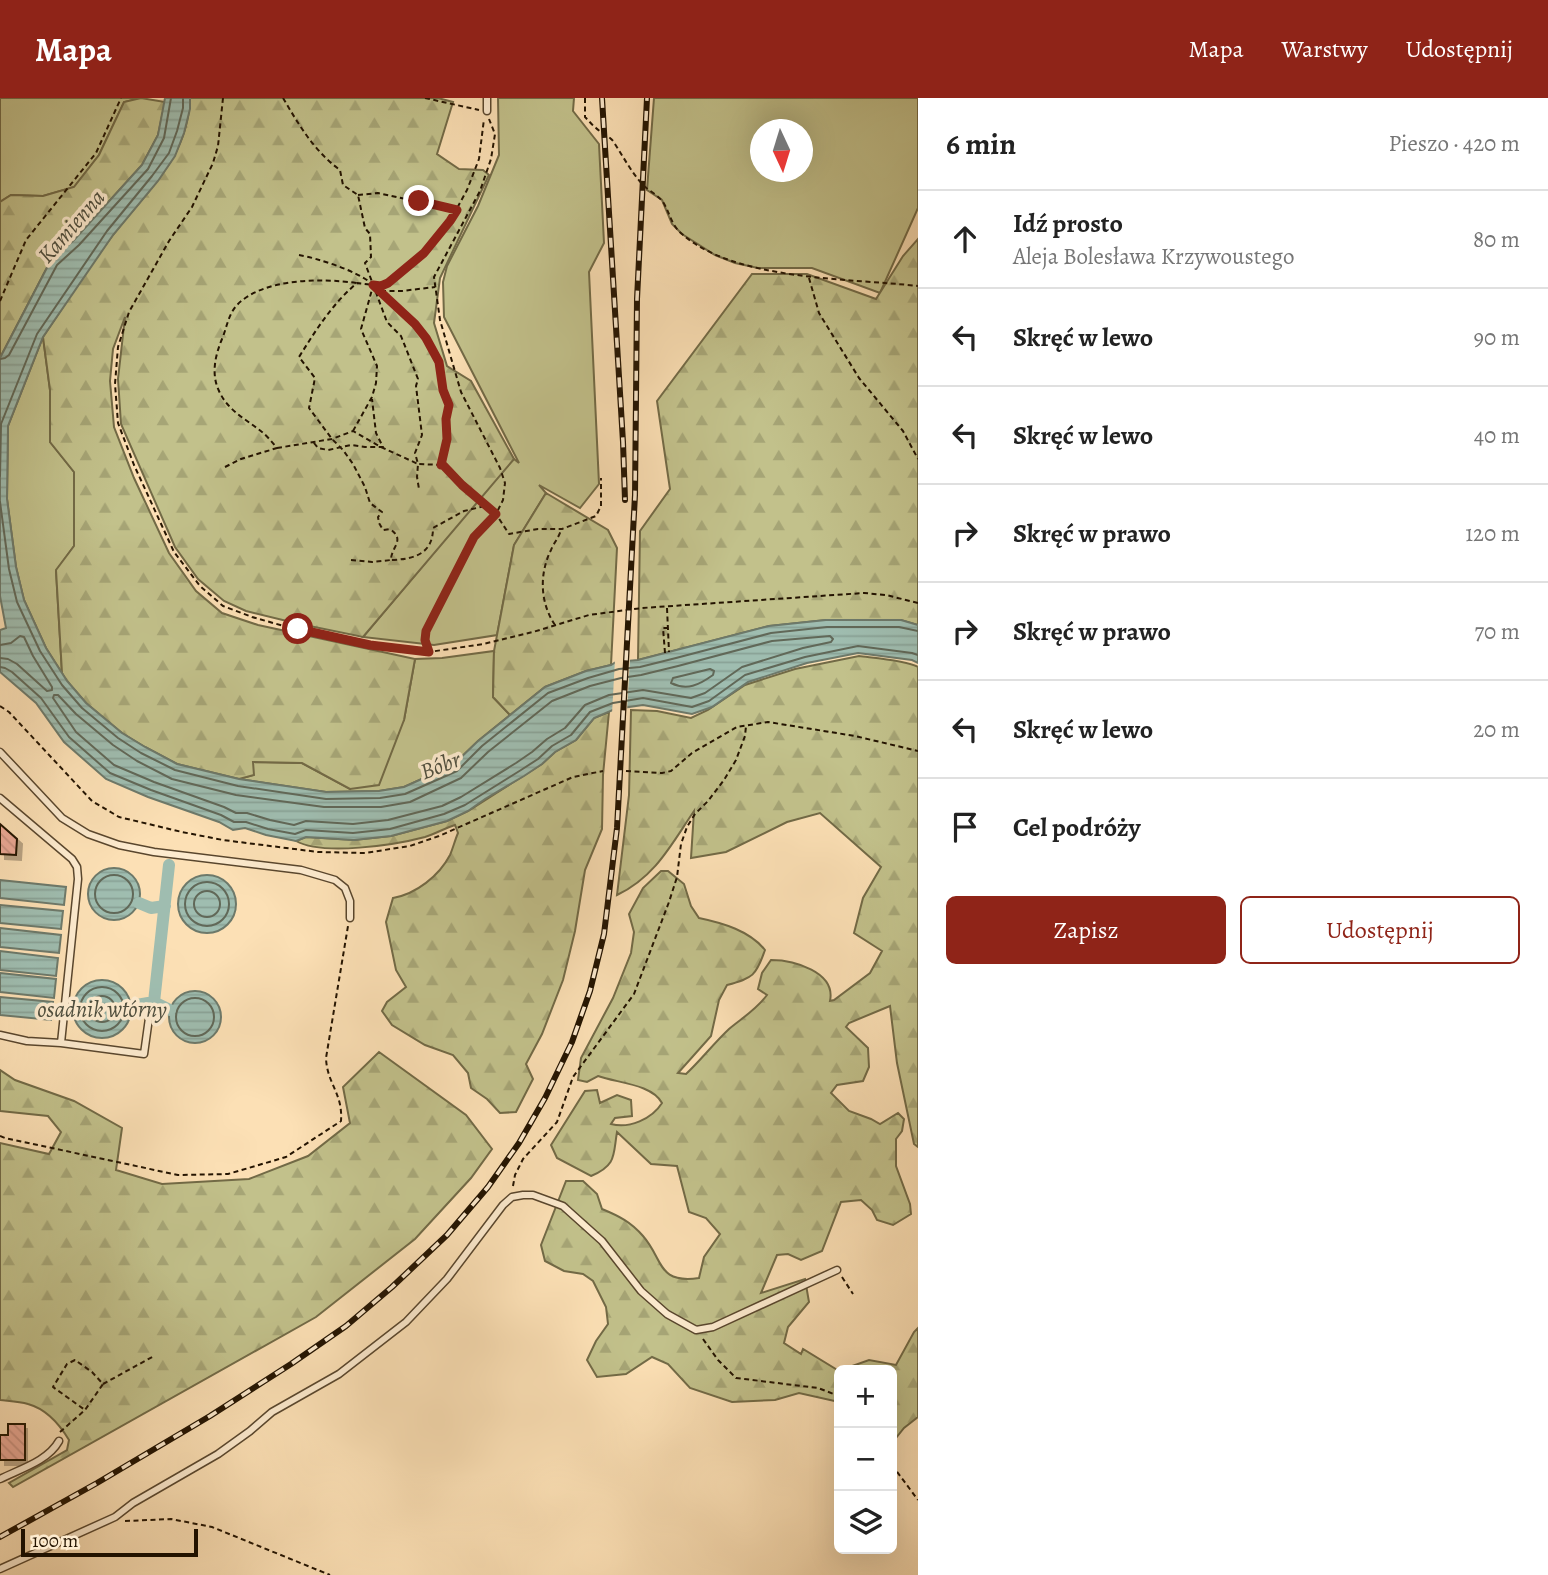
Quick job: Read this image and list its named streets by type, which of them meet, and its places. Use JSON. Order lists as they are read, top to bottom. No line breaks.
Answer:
{"water":["Kamienna","Bóbr","osadnik wtórny"],"scale_bar":"100 m","north":"bottom","page":{"header":"Mapa","nav":["Mapa","Warstwy","Udostępnij"],"heading":["6 min","Pieszo · 420 m"],"list":[["Idź prosto","Aleja Bolesława Krzywoustego","80 m"],["Skręć w lewo","90 m"],["Skręć w lewo","40 m"],["Skręć w prawo","120 m"],["Skręć w prawo","70 m"],["Skręć w lewo","20 m"],"Cel podróży"],"buttons":["Zapisz","Udostępnij"],"map_buttons":["+","−"],"scale":"100 m"}}
